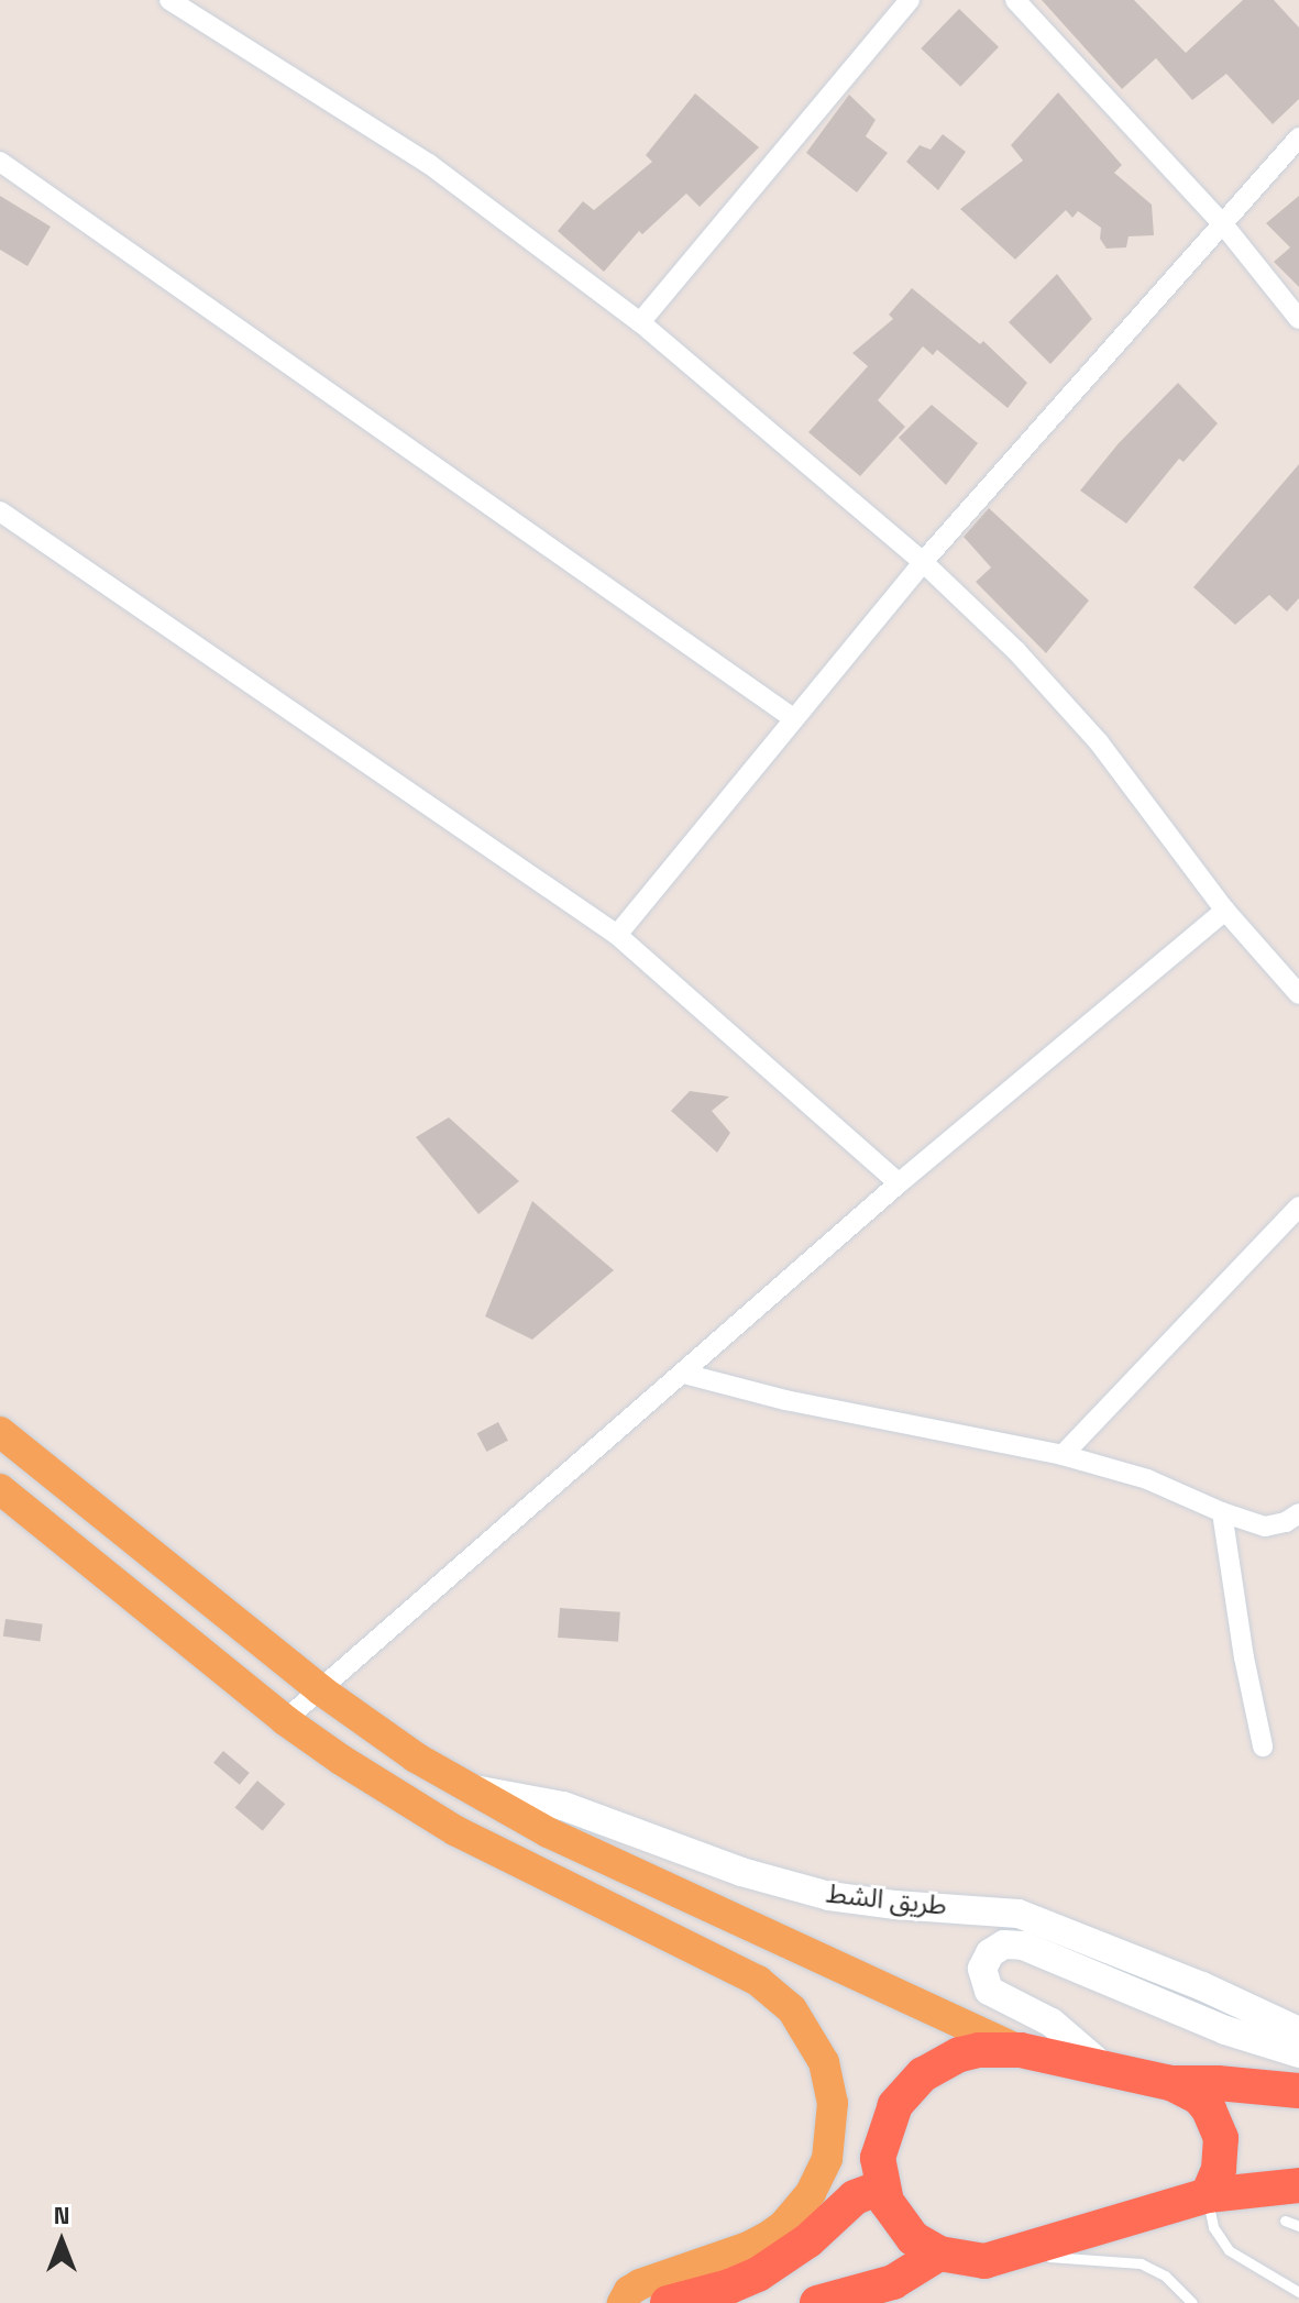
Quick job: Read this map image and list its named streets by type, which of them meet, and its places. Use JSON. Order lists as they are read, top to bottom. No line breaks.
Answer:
{"streets":{"main road":["طريق الشط"]},"north":"top"}
